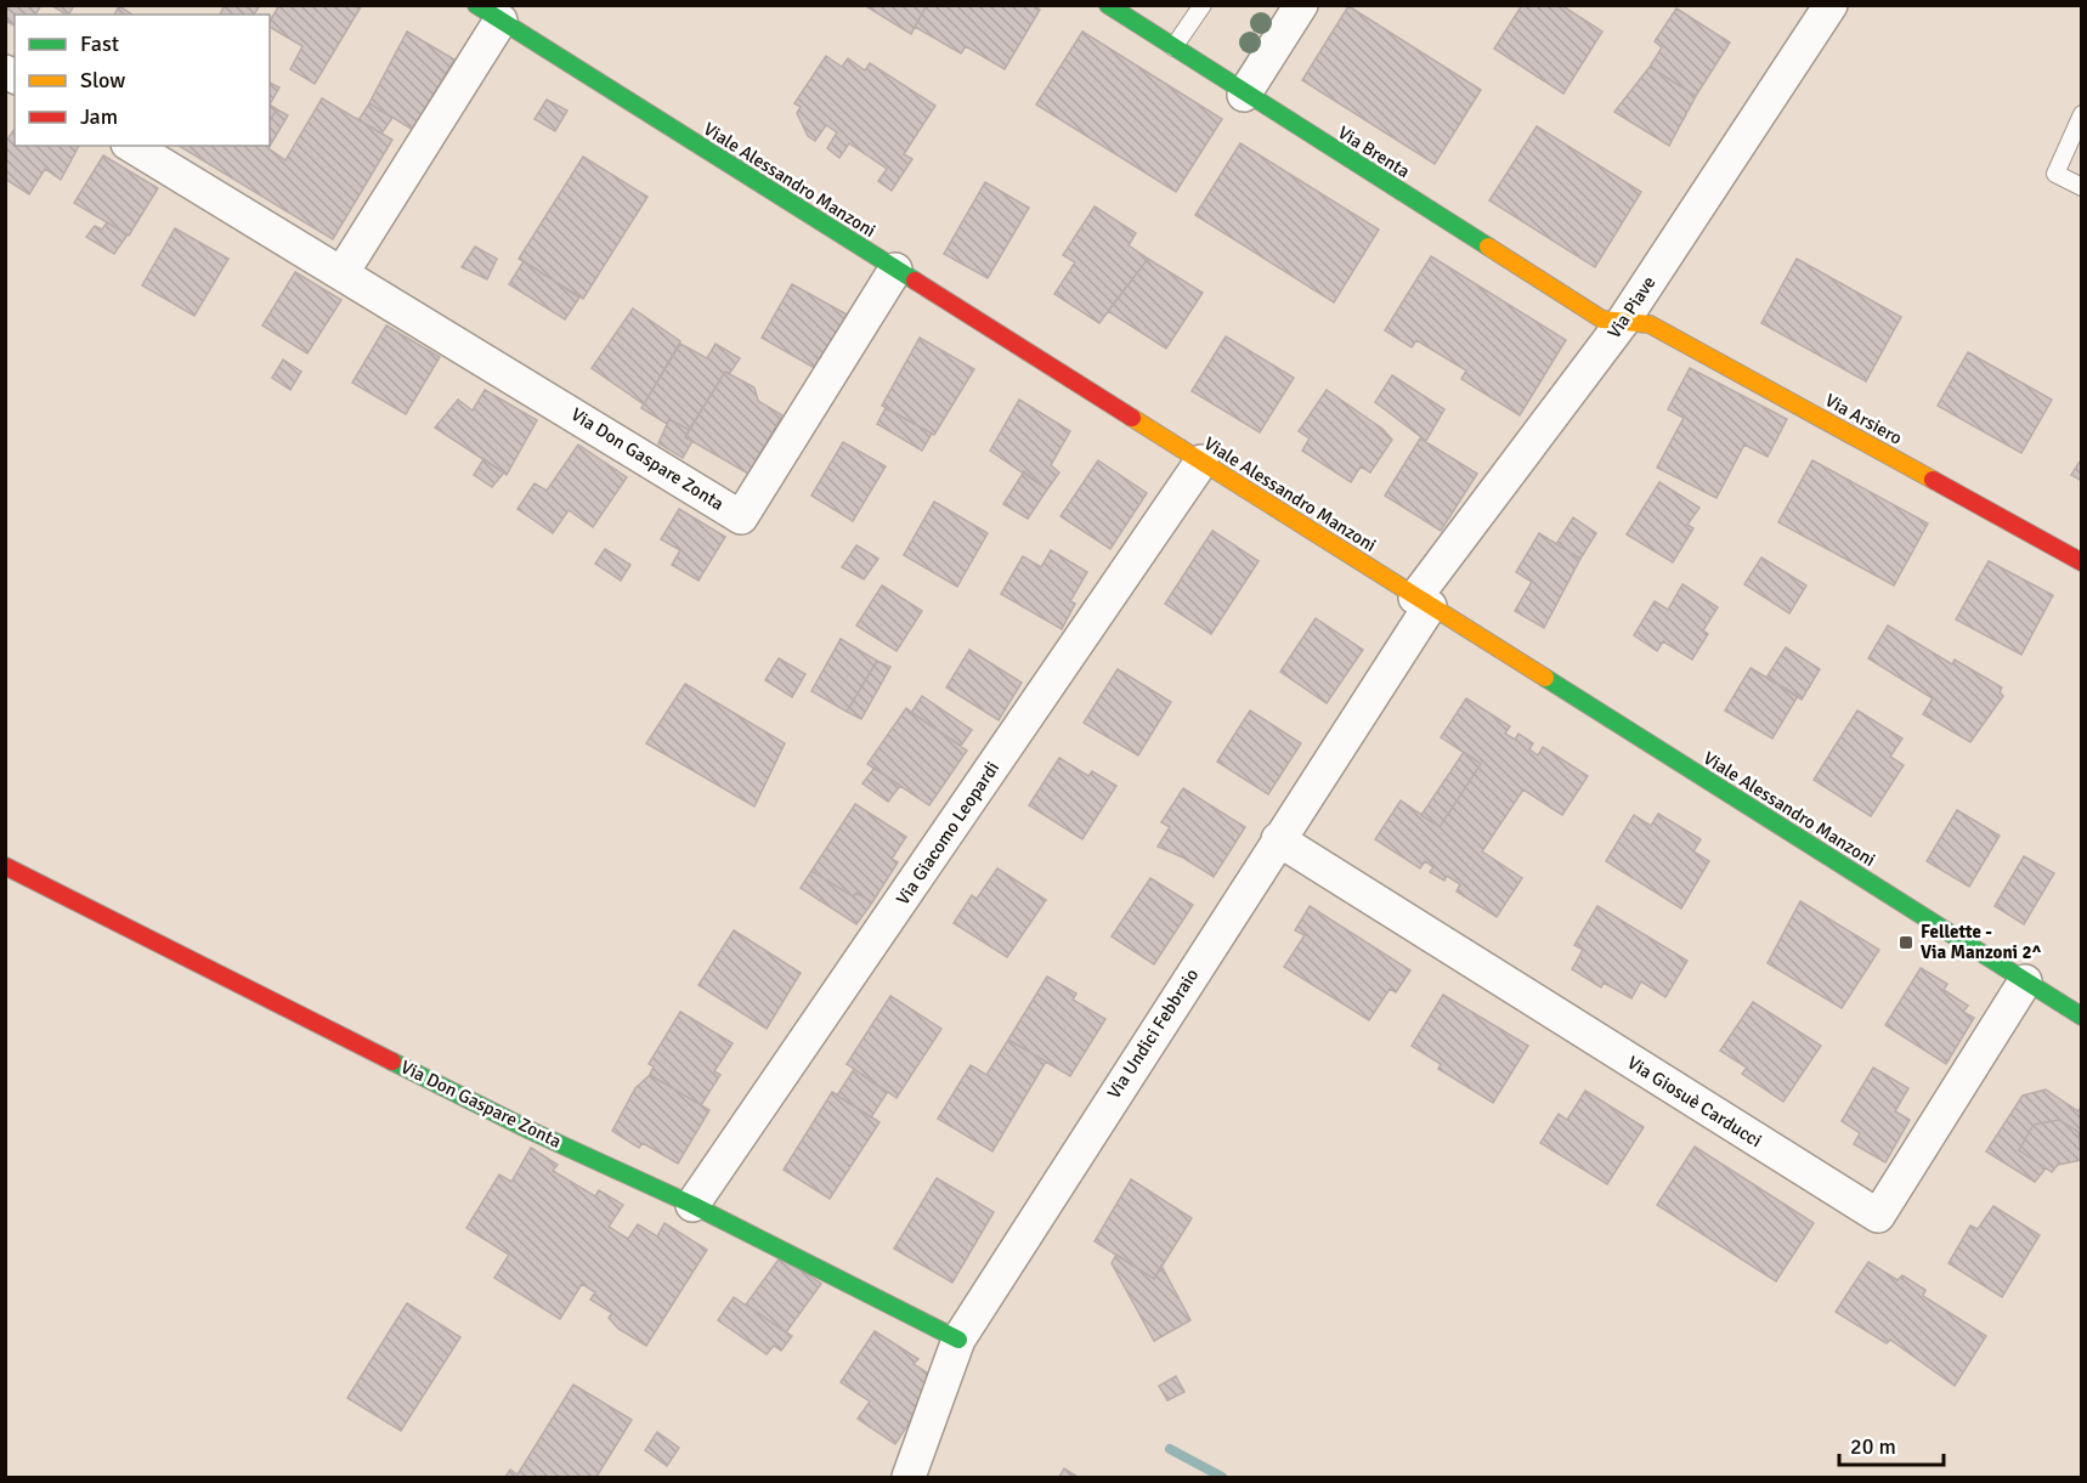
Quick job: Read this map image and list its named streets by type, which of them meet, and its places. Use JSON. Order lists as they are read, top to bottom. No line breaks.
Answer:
{"streets":{"street":["Via Brenta","Viale Alessandro Manzoni","Via Piave","Via Arsiero","Via Don Gaspare Zonta","Via Giacomo Leopardi","Via Undici Febbraio","Via Giosuè Carducci"]},"crossings":[["Via Brenta","Via Piave"],["Via Brenta","Via Arsiero"],["Viale Alessandro Manzoni","Via Piave"],["Viale Alessandro Manzoni","Via Don Gaspare Zonta"],["Viale Alessandro Manzoni","Via Giacomo Leopardi"],["Viale Alessandro Manzoni","Via Undici Febbraio"],["Viale Alessandro Manzoni","Via Giosuè Carducci"],["Via Piave","Via Arsiero"],["Via Piave","Via Undici Febbraio"],["Via Don Gaspare Zonta","Via Giacomo Leopardi"],["Via Don Gaspare Zonta","Via Undici Febbraio"],["Via Undici Febbraio","Via Giosuè Carducci"]],"places":{"transit":["Fellette - Via Manzoni 2^"]},"legend":["Fast","Slow","Jam"],"scale_bar":"20 m"}
